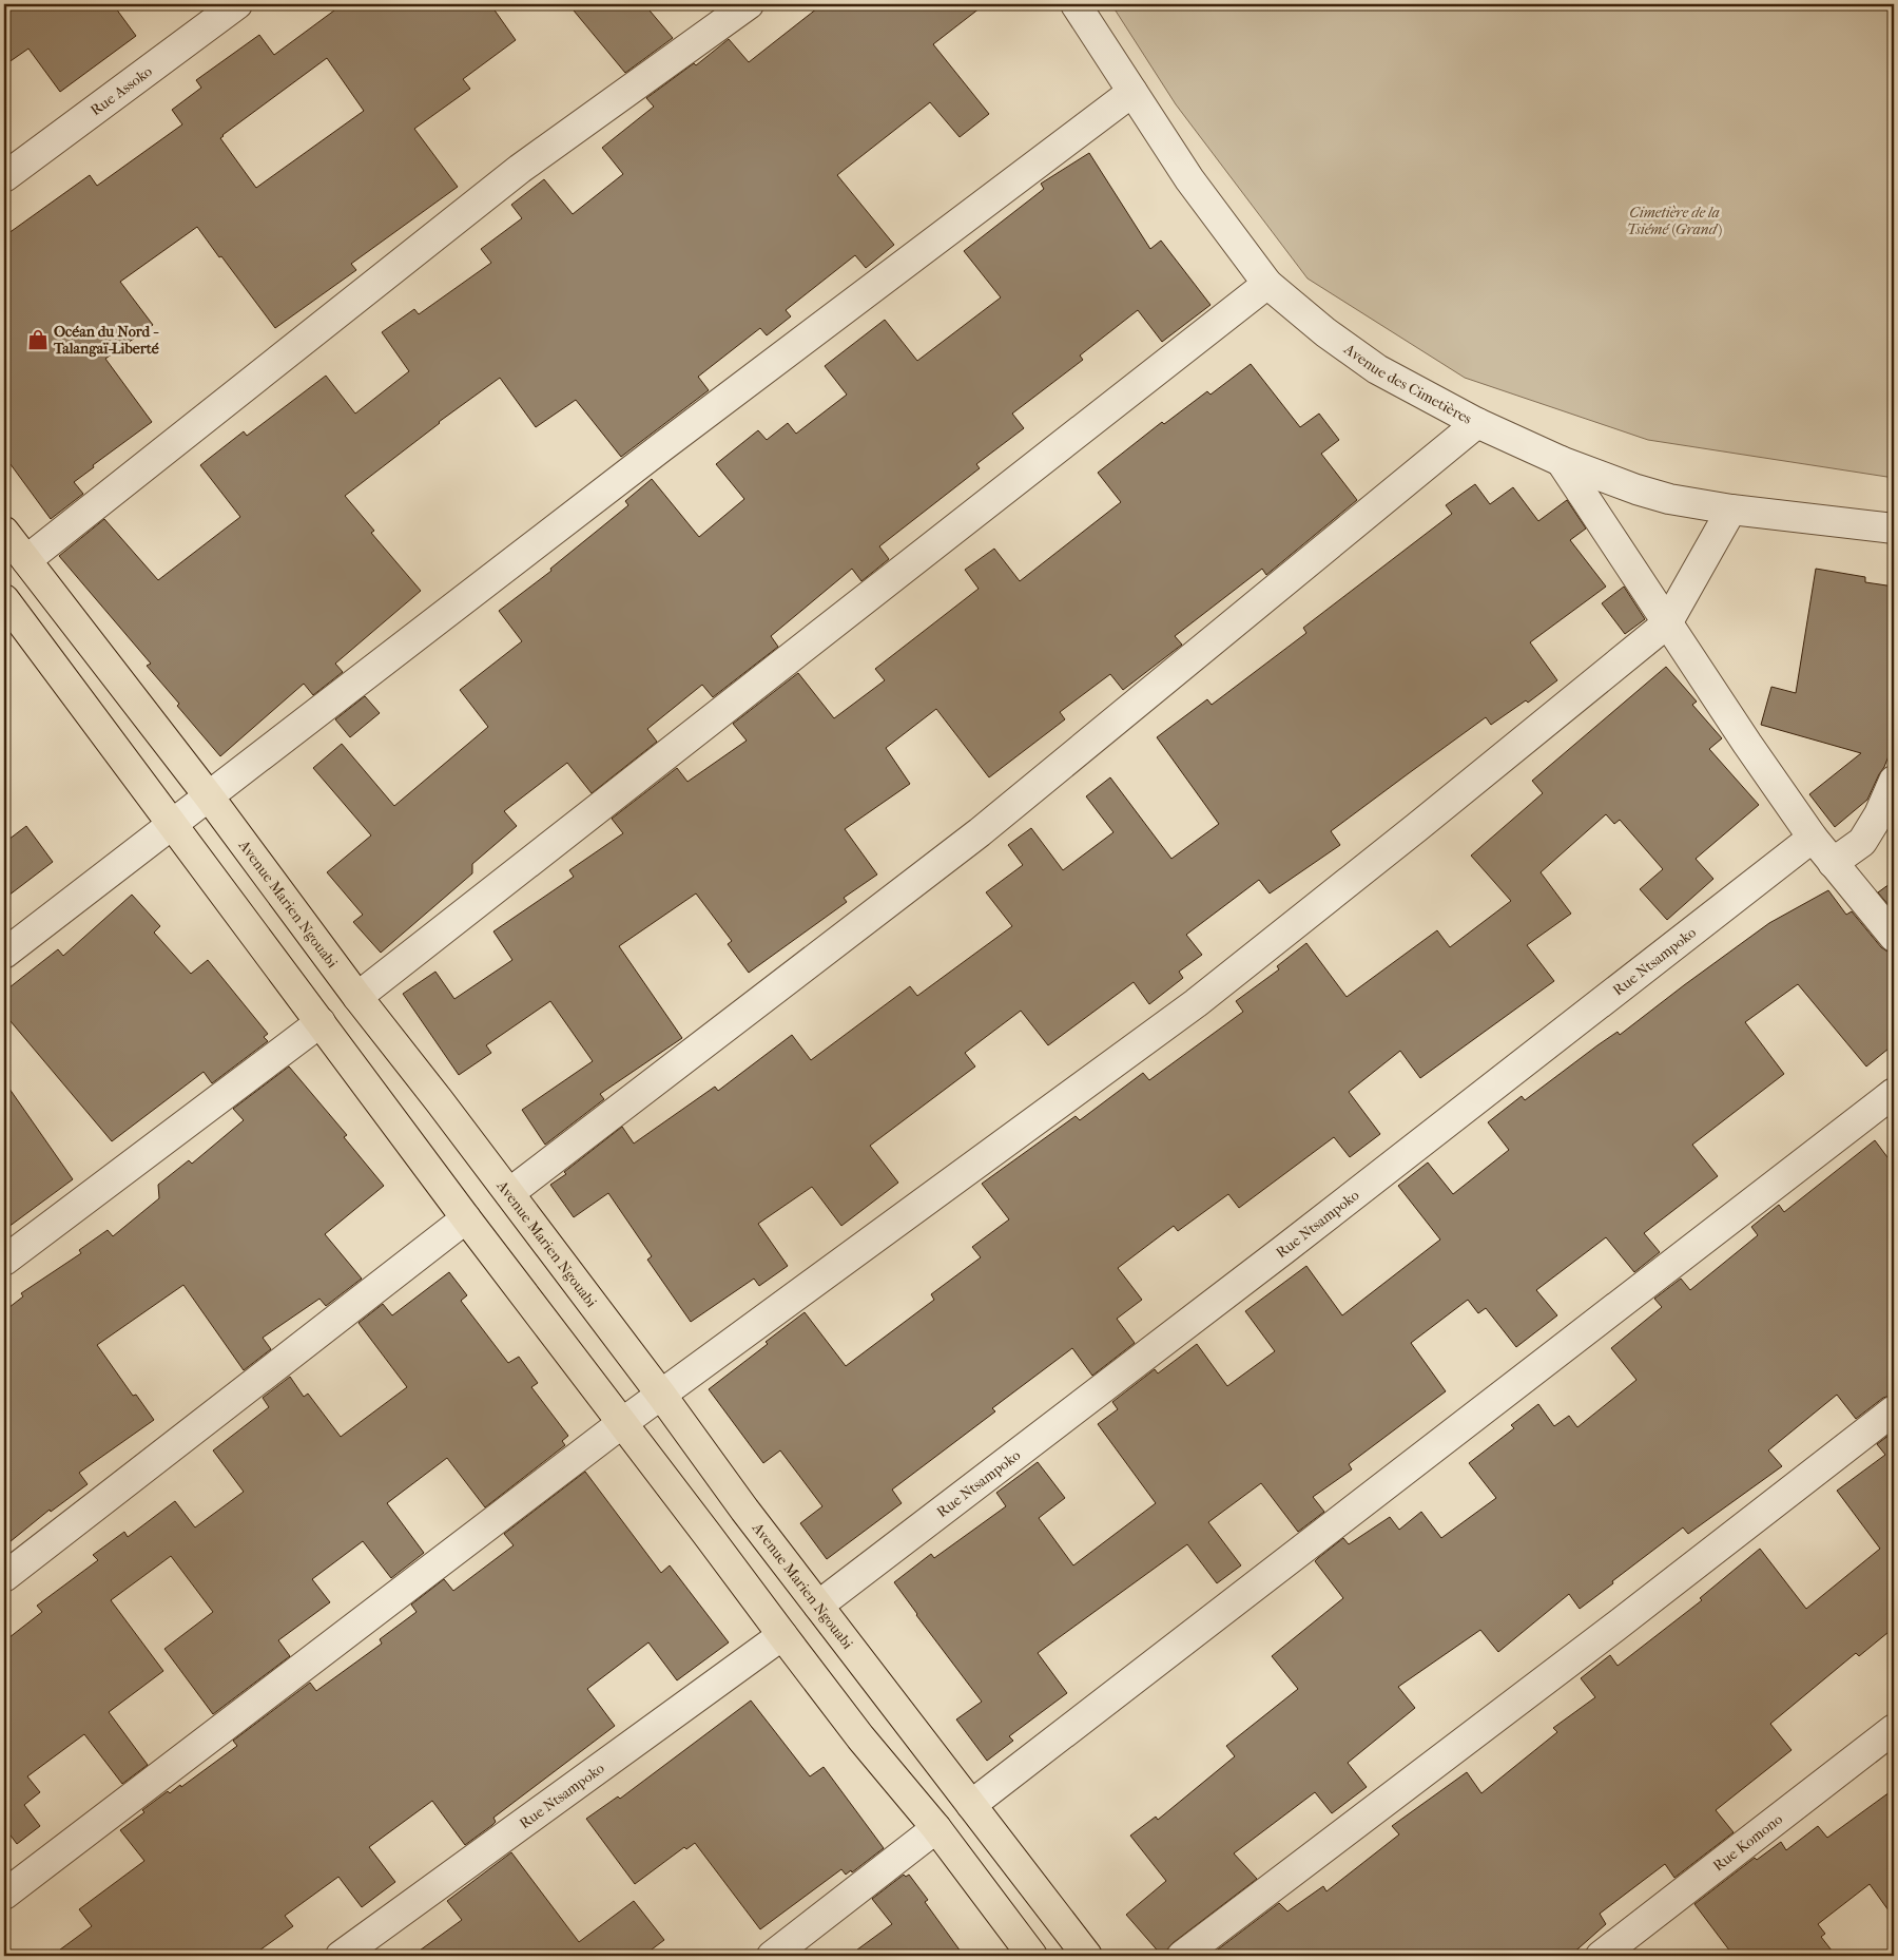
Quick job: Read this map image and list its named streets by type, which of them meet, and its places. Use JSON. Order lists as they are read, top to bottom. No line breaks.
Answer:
{"streets":{"main road":["Avenue Marien Ngouabi"],"street":["Rue Assoko","Avenue des Cimetières","Rue Ntsampoko","Rue Komono"]},"crossings":[["Avenue Marien Ngouabi","Rue Ntsampoko"]],"parks":["Cimetière de la Tsiémé (Grand)"],"places":{"shop":["Océan du Nord - Talangaï-Liberté"]}}
